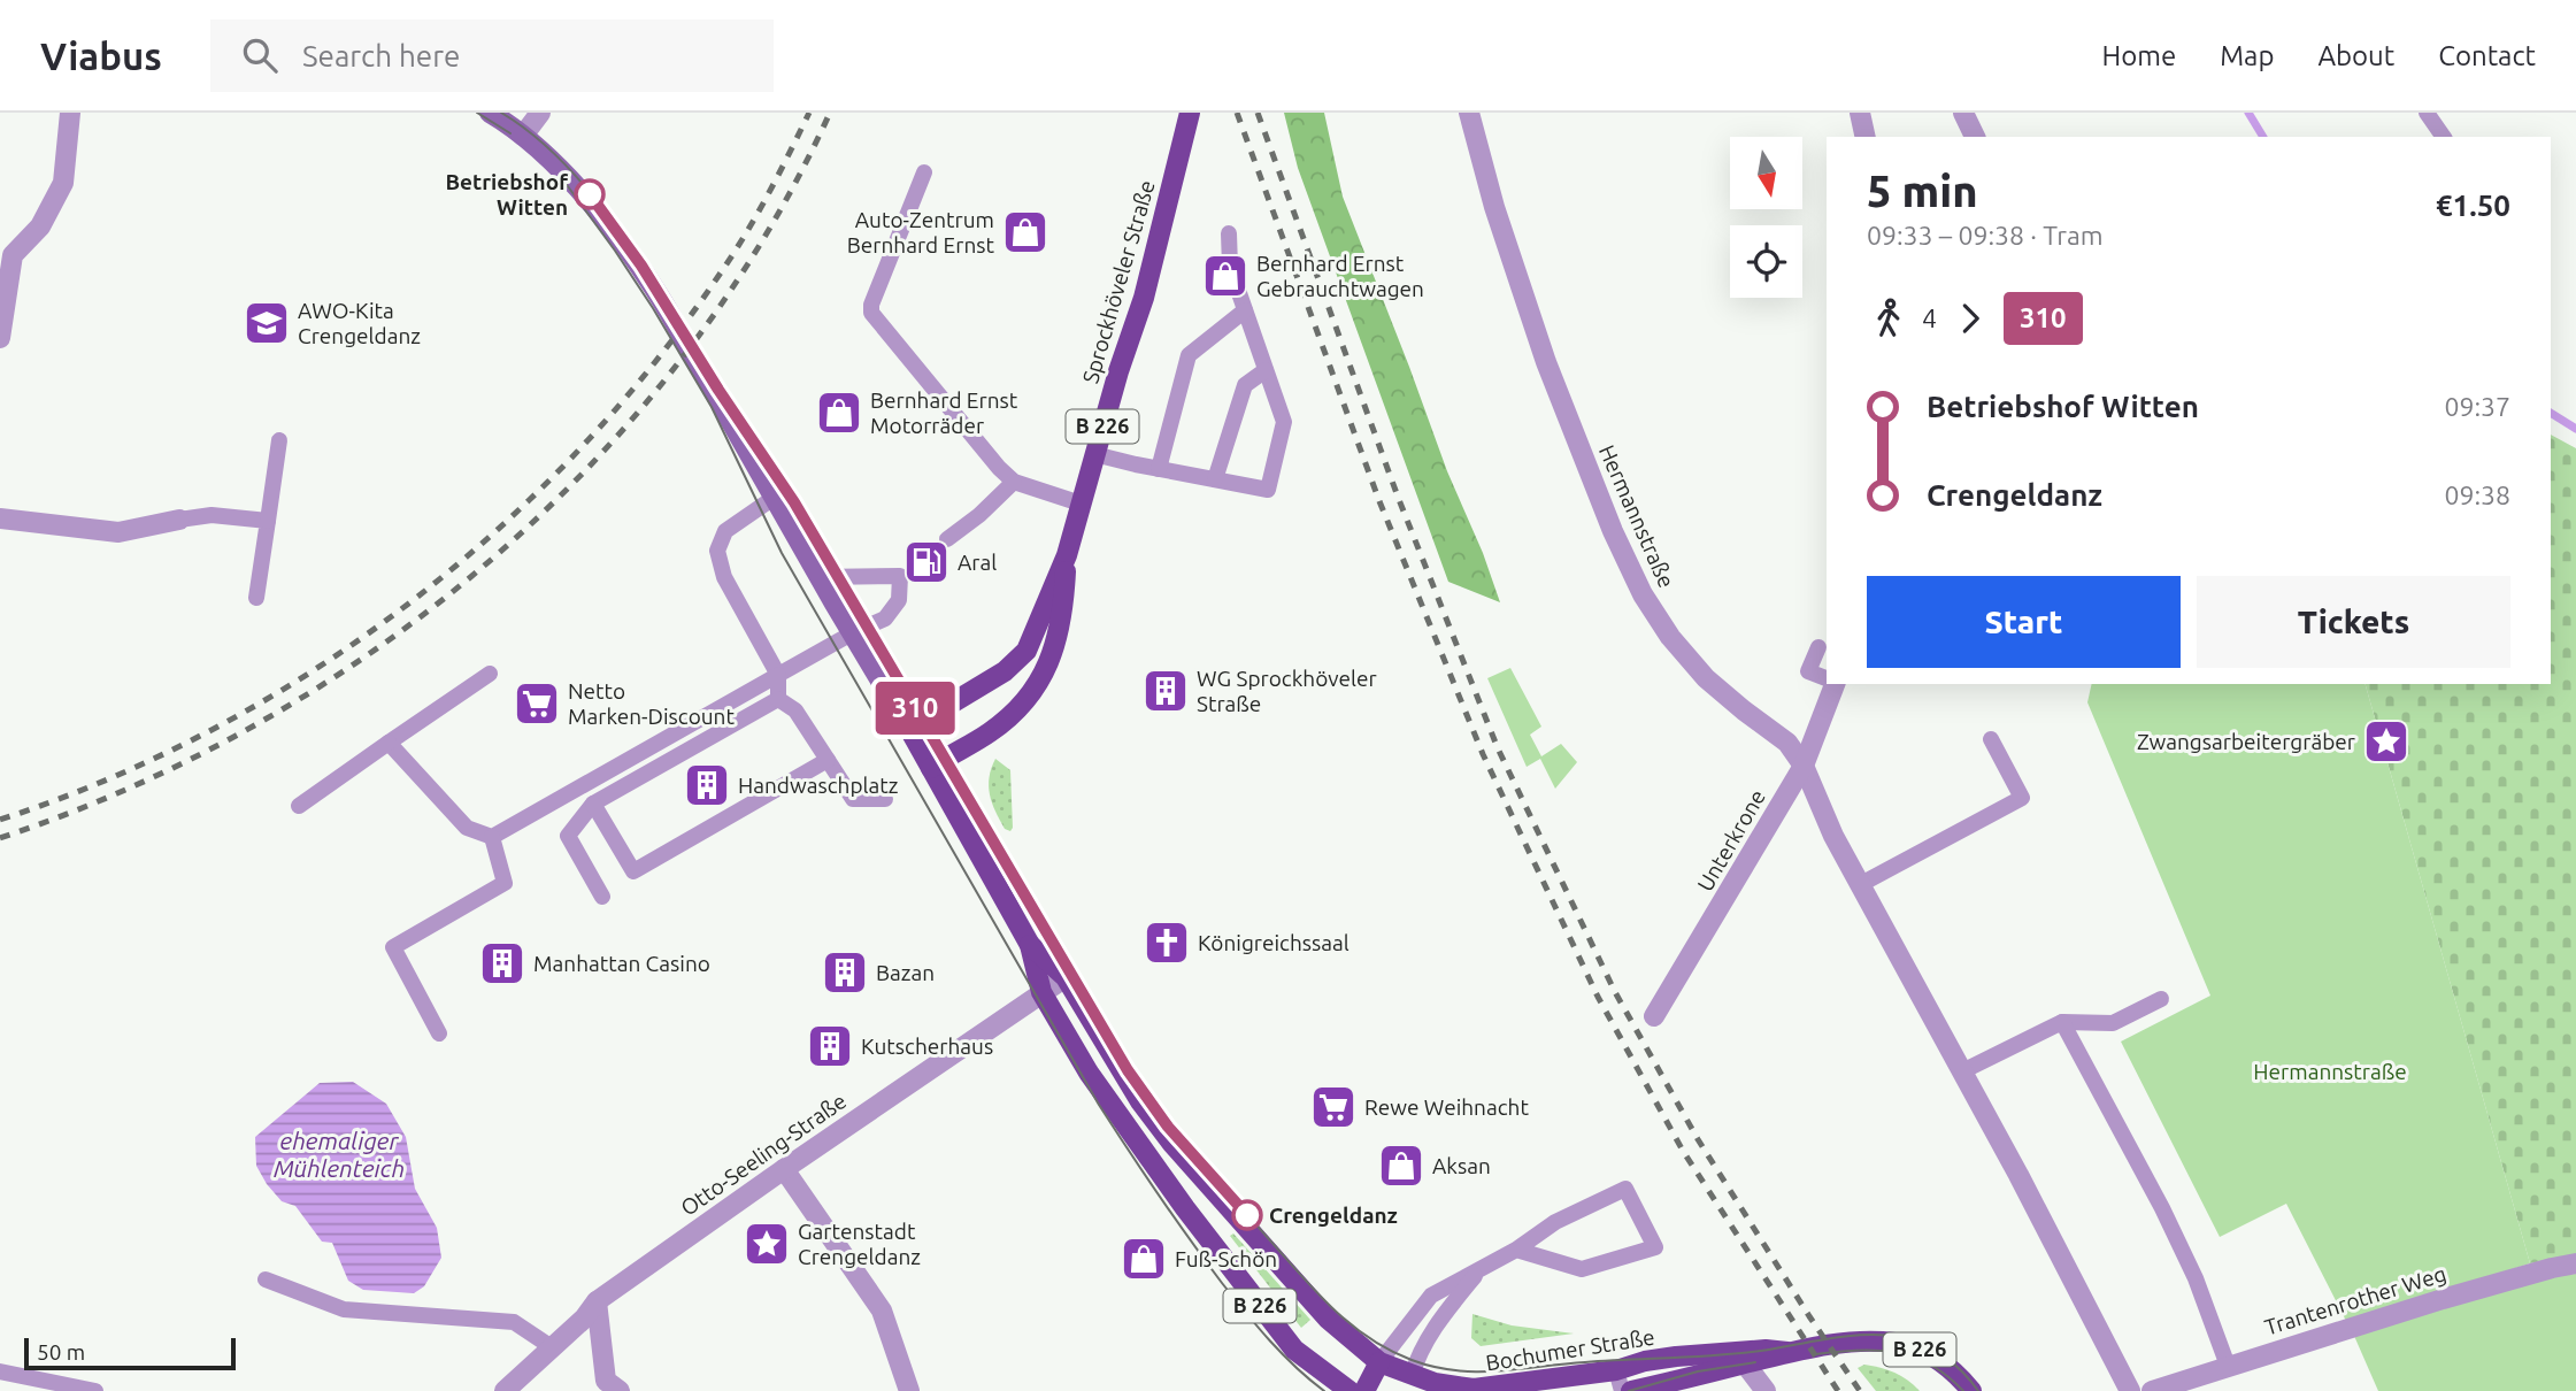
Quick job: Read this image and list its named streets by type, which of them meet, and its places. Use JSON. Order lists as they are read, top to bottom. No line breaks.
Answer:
{"streets":{"main road":["Sprockhöveler Straße","B 226","Bochumer Straße"],"street":["Hermannstraße","Unterkrone","Otto-Seeling-Straße","Trantenrother Weg"]},"crossings":[["Sprockhöveler Straße","B 226"],["B 226","Otto-Seeling-Straße"],["B 226","Bochumer Straße"],["Hermannstraße","Unterkrone"]],"water":["ehemaliger Mühlenteich"],"parks":["Hermannstraße"],"places":{"other":["Betriebshof Witten","Crengeldanz"],"shop":["Auto-Zentrum Bernhard Ernst","Bernhard Ernst Gebrauchtwagen","Bernhard Ernst Motorräder","Aksan","Fuß-Schön"],"school or university":["AWO-Kita Crengeldanz"],"fuel station":["Aral"],"building":["WG Sprockhöveler Straße","Handwaschplatz","Manhattan Casino","Bazan","Kutscherhaus"],"supermarket":["Netto Marken-Discount","Rewe Weihnacht"],"place":["Zwangsarbeitergräber","Gartenstadt Crengeldanz"],"church":["Königreichssaal"]},"lines":["tram line 310"],"scale_bar":"50 m","north":"bottom","page":{"header":"Viabus","search":"Search here","nav":["Home","Map","About","Contact"],"on_map":"310","heading":["5 min","09:33 – 09:38 · Tram","€1.50"],"legs":["4","310"],"list":[{"name":"Betriebshof Witten","value":"09:37"},{"name":"Crengeldanz","value":"09:38"}],"buttons":["Start","Tickets"],"scale":"50 m"}}
